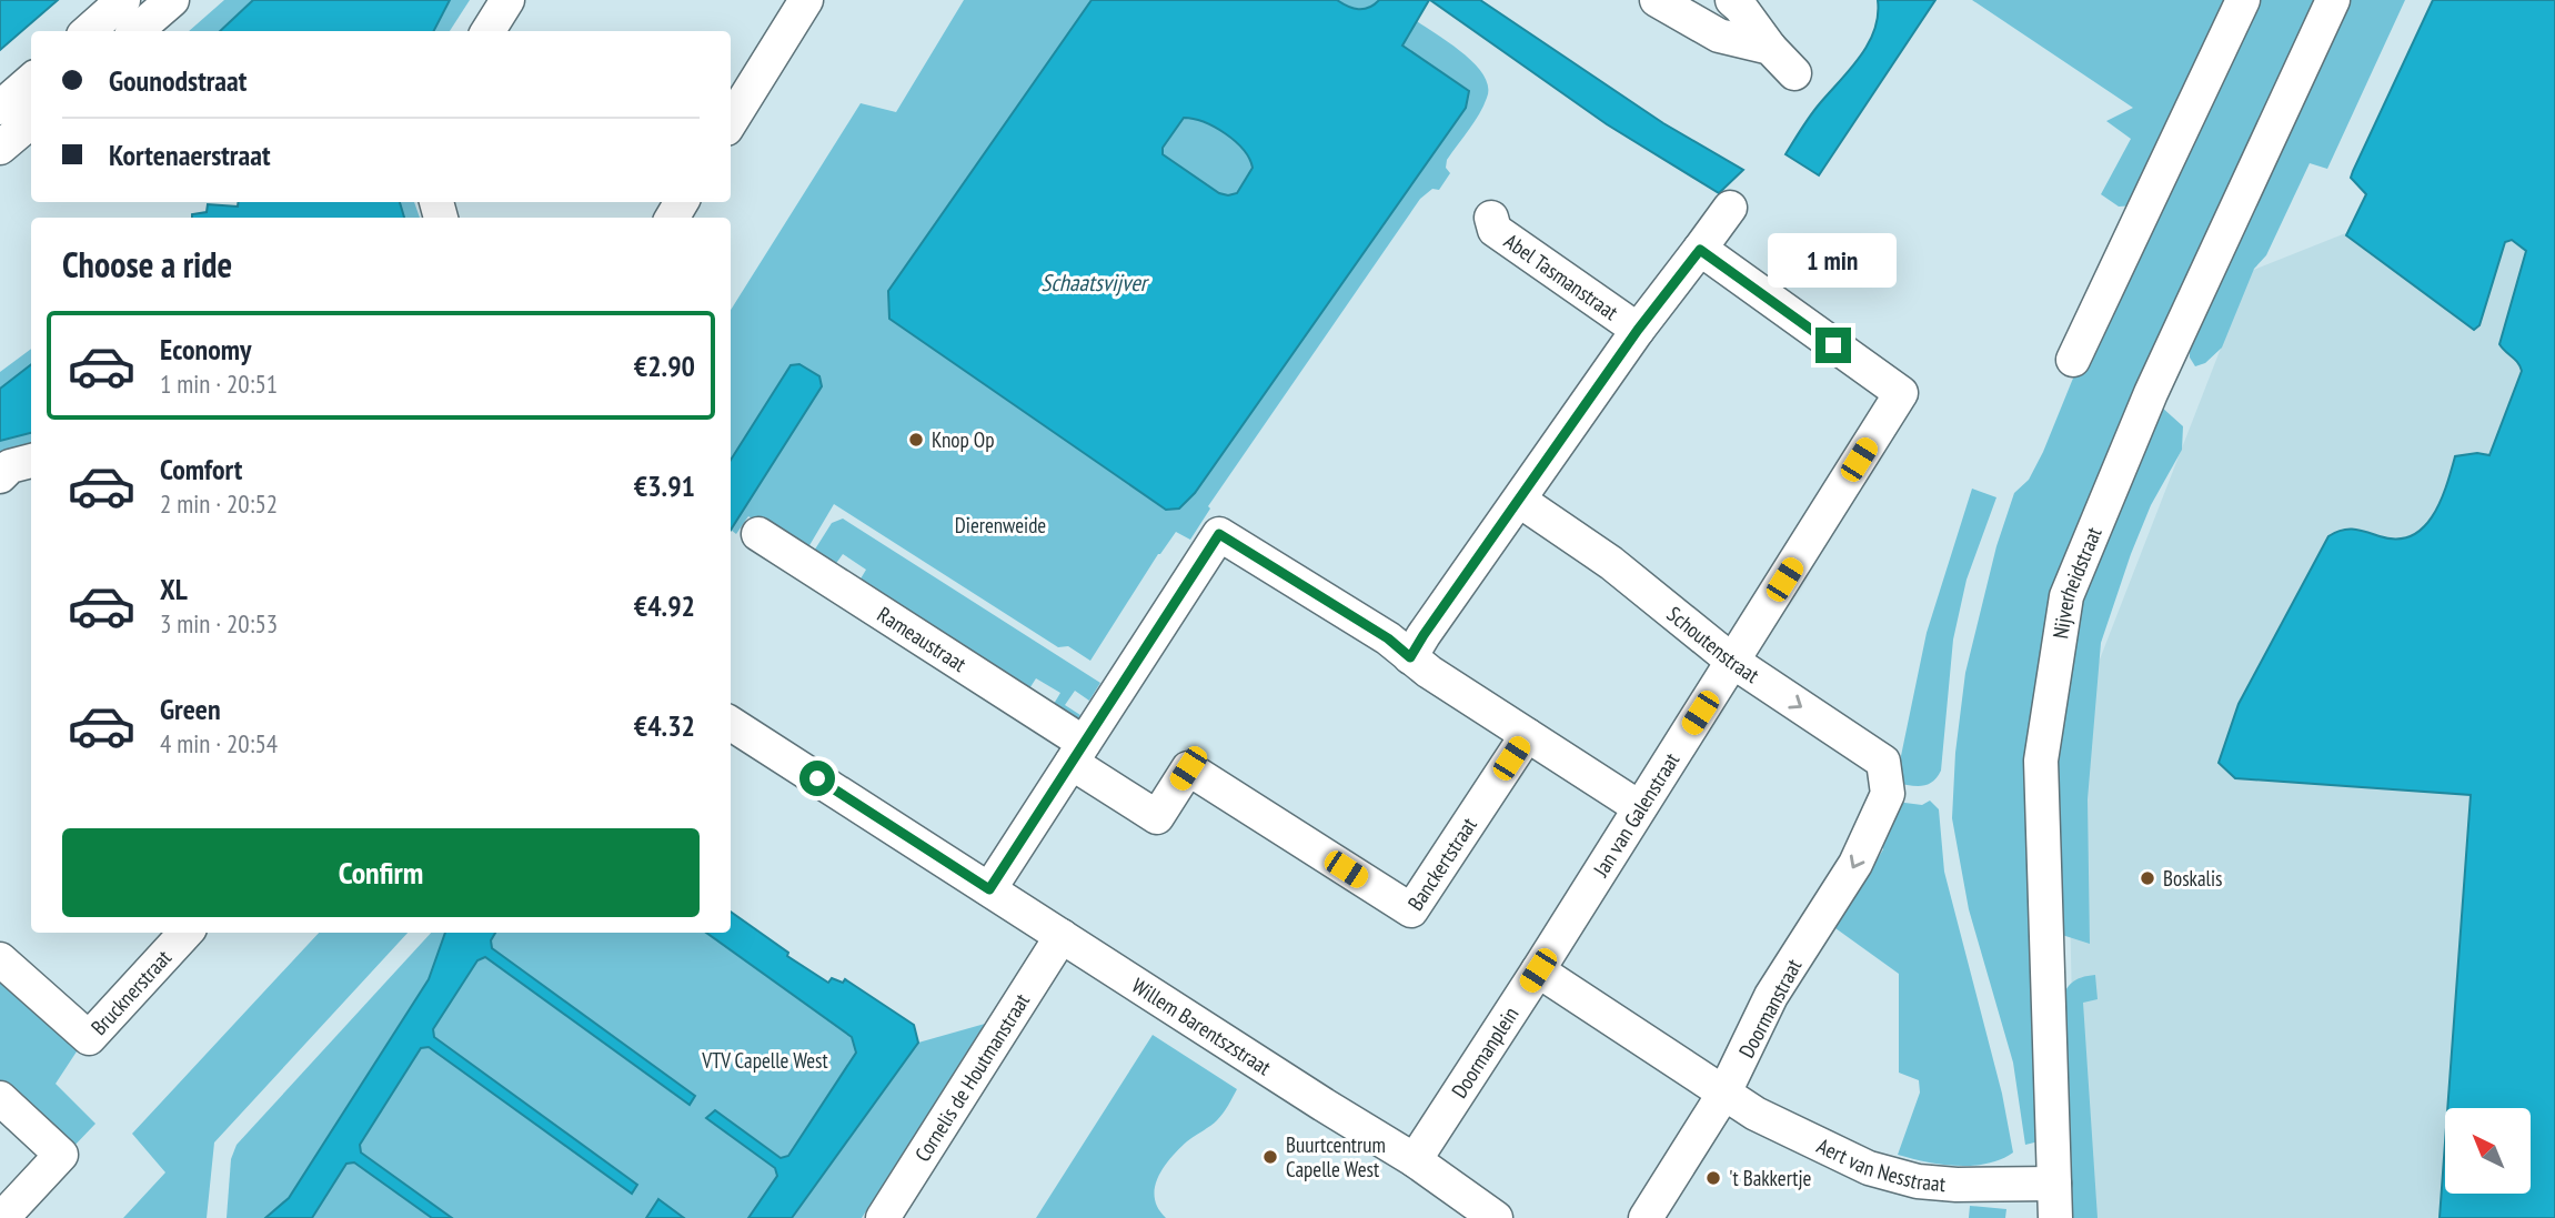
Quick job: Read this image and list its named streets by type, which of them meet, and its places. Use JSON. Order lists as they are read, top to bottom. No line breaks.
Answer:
{"streets":{"street":["Abel Tasmanstraat","Nijverheidstraat","Rameaustraat","Schoutenstraat","Jan van Galenstraat","Banckertstraat","Brucknerstraat","Doormanstraat","Willem Barentszstraat","Doormanplein","Cornelis de Houtmanstraat","Aert van Nesstraat"]},"crossings":[["Abel Tasmanstraat","Schoutenstraat"],["Abel Tasmanstraat","Jan van Galenstraat"],["Nijverheidstraat","Aert van Nesstraat"],["Rameaustraat","Banckertstraat"],["Schoutenstraat","Jan van Galenstraat"],["Schoutenstraat","Doormanstraat"],["Jan van Galenstraat","Doormanplein"],["Doormanstraat","Aert van Nesstraat"],["Willem Barentszstraat","Doormanplein"],["Willem Barentszstraat","Cornelis de Houtmanstraat"]],"one_way":["Schoutenstraat","Doormanstraat"],"water":["Schaatsvijver"],"parks":["Dierenweide","VTV Capelle West"],"places":["Knop Op","Boskalis","Buurtcentrum Capelle West","'t Bakkertje"],"north":"top left","page":{"banner":["Gounodstraat","Kortenaerstraat"],"heading":"Choose a ride","bubble":"1 min","list":[{"name":"Economy","note":"1 min · 20:51","value":"€2.90"},{"name":"Comfort","note":"2 min · 20:52","value":"€3.91"},{"name":"XL","note":"3 min · 20:53","value":"€4.92"},{"name":"Green","note":"4 min · 20:54","value":"€4.32"}],"buttons":"Confirm"}}
